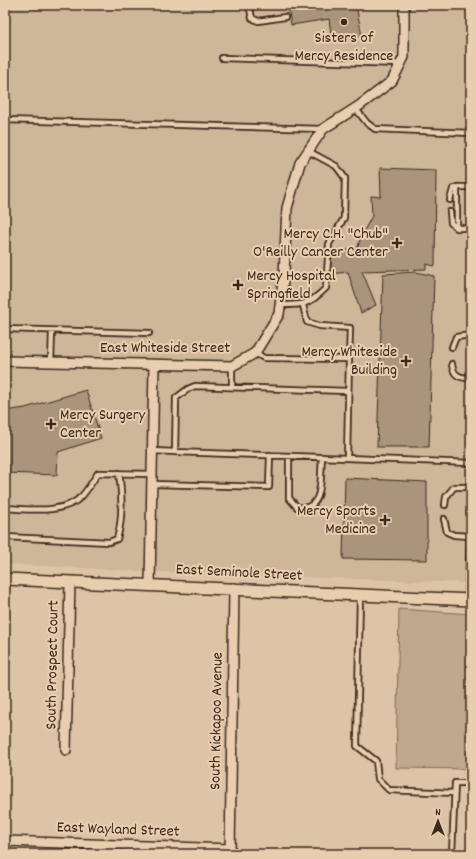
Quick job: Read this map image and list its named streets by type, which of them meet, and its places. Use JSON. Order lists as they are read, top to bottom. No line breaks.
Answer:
{"streets":{"street":["East Whiteside Street","East Seminole Street","South Prospect Court","South Kickapoo Avenue","East Wayland Street"]},"crossings":[["East Seminole Street","South Prospect Court"],["East Seminole Street","South Kickapoo Avenue"],["South Kickapoo Avenue","East Wayland Street"]],"places":{"other":["Sisters of Mercy Residence"],"health":["Mercy C.H. \"Chub\" O'Reilly Cancer Center","Mercy Hospital Springfield","Mercy Whiteside Building","Mercy Surgery Center","Mercy Sports Medicine"]},"north":"top"}
